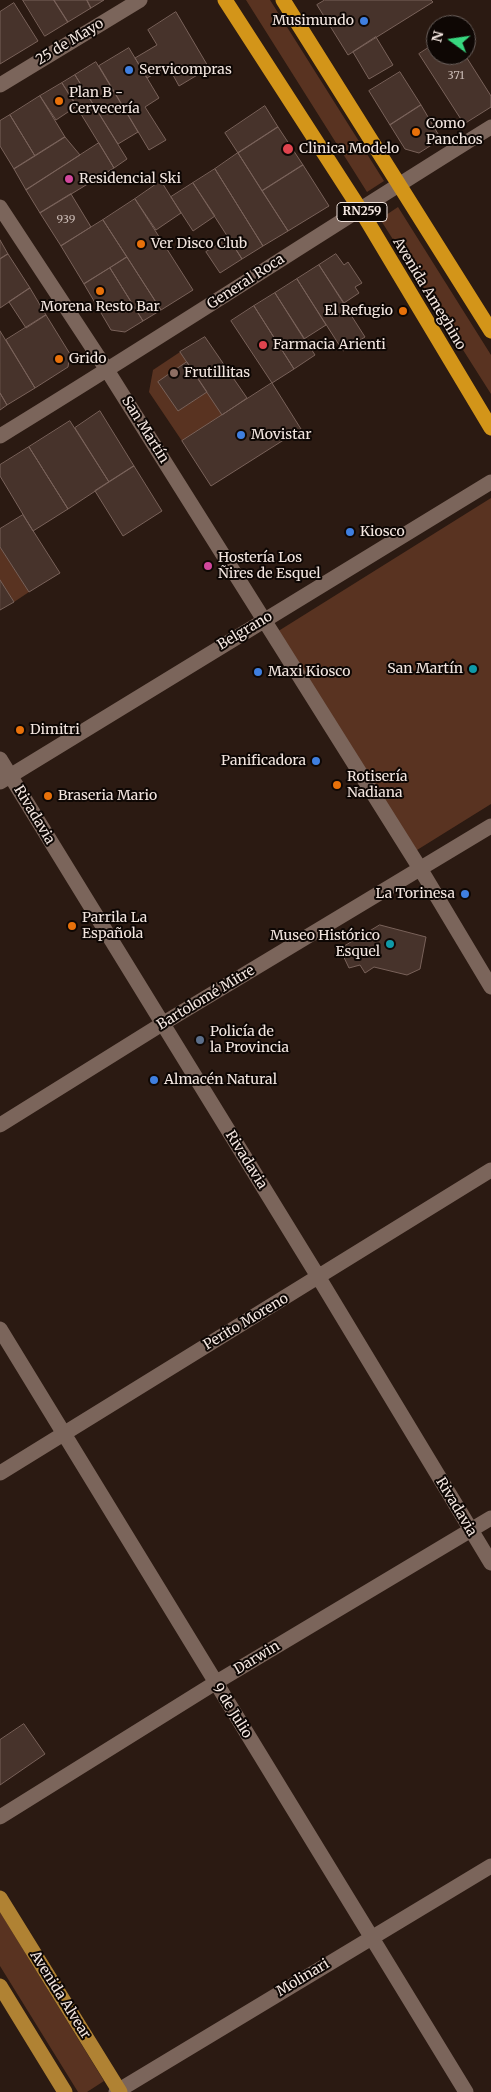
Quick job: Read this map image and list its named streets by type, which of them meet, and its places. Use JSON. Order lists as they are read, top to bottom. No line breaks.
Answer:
{"streets":{"highway":["RN259","Avenida Ameghino"],"main road":["Avenida Alvear"],"street":["25 de Mayo","General Roca","San Martín","Belgrano","Rivadavia","Bartolomé Mitre","Perito Moreno","Darwin","9 de Julio","Molinari"]},"crossings":[["RN259","General Roca"],["General Roca","Avenida Ameghino"],["General Roca","San Martín"],["San Martín","Belgrano"],["San Martín","Bartolomé Mitre"],["Belgrano","Rivadavia"],["Rivadavia","Bartolomé Mitre"],["Rivadavia","Perito Moreno"],["Rivadavia","Darwin"],["Perito Moreno","9 de Julio"],["Darwin","9 de Julio"],["9 de Julio","Molinari"],["Molinari","Avenida Alvear"]],"places":["Musimundo","Servicompras","Plan B - Cervecería","Como Panchos","Clinica Modelo","Residencial Ski","Ver Disco Club","Morena Resto Bar","El Refugio","Farmacia Arienti","Grido","Frutillitas","Movistar","Kiosco","Hostería Los Ñires de Esquel","San Martín","Maxi Kiosco","Dimitri","Panificadora","Rotisería Nadiana","Braseria Mario","La Torinesa","Parrila La Española","Museo Histórico Esquel","Policía de la Provincia","Almacén Natural"],"house_numbers":["371","939"],"north":"left"}
